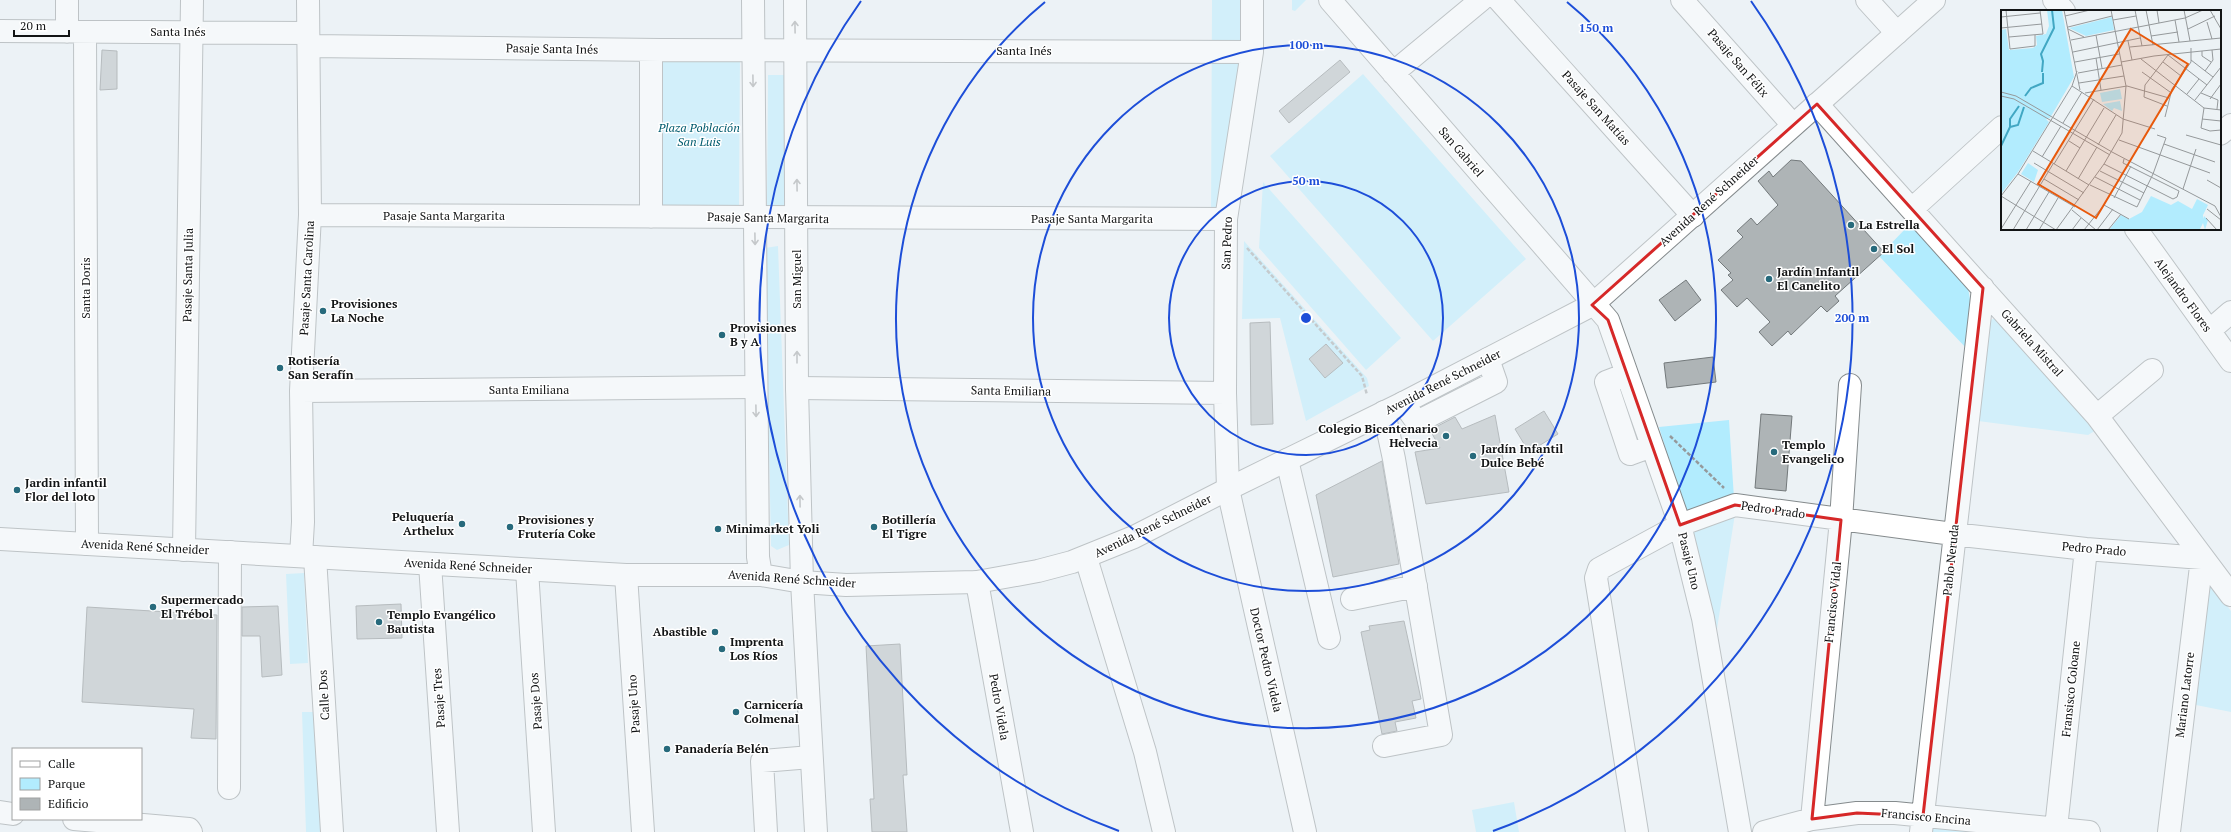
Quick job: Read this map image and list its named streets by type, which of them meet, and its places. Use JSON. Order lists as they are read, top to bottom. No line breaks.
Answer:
{"streets":{"street":["Santa Inés","Pasaje Santa Inés","Pasaje San Félix","Pasaje San Matías","San Gabriel","Avenida René Schneider","Pasaje Santa Margarita","San Pedro","Pasaje Santa Julia","Pasaje Santa Carolina","San Miguel","Santa Doris","Alejandro Flores","Gabriela Mistral","Santa Emiliana","Pedro Prado","Pablo Neruda","Pasaje Uno","Francisco Vidal","Doctor Pedro Videla","Fransisco Coloane","Calle Dos","Mariano Latorre","Pasaje Tres","Pasaje Dos","Pedro Videla","Francisco Encina"]},"crossings":[["Santa Inés","Pasaje Santa Inés"],["Santa Inés","San Pedro"],["Santa Inés","Pasaje Santa Julia"],["Santa Inés","Pasaje Santa Carolina"],["Santa Inés","San Miguel"],["Santa Inés","Santa Doris"],["Pasaje Santa Inés","Pasaje Santa Carolina"],["Pasaje Santa Inés","San Miguel"],["Pasaje San Félix","Avenida René Schneider"],["Pasaje San Matías","Avenida René Schneider"],["San Gabriel","Avenida René Schneider"],["San Gabriel","Pasaje Uno"],["Avenida René Schneider","San Pedro"],["Avenida René Schneider","Pasaje Santa Julia"],["Avenida René Schneider","Pasaje Santa Carolina"],["Avenida René Schneider","San Miguel"],["Avenida René Schneider","Santa Doris"],["Avenida René Schneider","Gabriela Mistral"],["Avenida René Schneider","Pasaje Uno"],["Avenida René Schneider","Doctor Pedro Videla"],["Avenida René Schneider","Calle Dos"],["Avenida René Schneider","Pasaje Tres"],["Avenida René Schneider","Pasaje Dos"],["Avenida René Schneider","Pedro Videla"],["Pasaje Santa Margarita","San Pedro"],["Pasaje Santa Margarita","Pasaje Santa Carolina"],["Pasaje Santa Margarita","San Miguel"],["San Pedro","Santa Emiliana"],["San Pedro","Doctor Pedro Videla"],["Pasaje Santa Carolina","Santa Emiliana"],["Pasaje Santa Carolina","Calle Dos"],["San Miguel","Santa Emiliana"],["Gabriela Mistral","Pedro Prado"],["Gabriela Mistral","Pablo Neruda"],["Gabriela Mistral","Mariano Latorre"],["Pedro Prado","Pablo Neruda"],["Pedro Prado","Pasaje Uno"],["Pedro Prado","Francisco Vidal"],["Pedro Prado","Fransisco Coloane"],["Pedro Prado","Mariano Latorre"],["Pablo Neruda","Francisco Encina"],["Francisco Vidal","Francisco Encina"],["Fransisco Coloane","Francisco Encina"]],"parks":["Plaza Población San Luis"],"places":["La Estrella","El Sol","Jardín Infantil El Canelito","Provisiones La Noche","Provisiones B y A","Rotisería San Serafín","Colegio Bicentenario Helvecia","Templo Evangelico","Jardín Infantil Dulce Bebé","Jardin infantil Flor del loto","Peluquería Arthelux","Provisiones y Frutería Coke","Botillería El Tigre","Minimarket Yoli","Supermercado El Trébol","Templo Evangélico Bautista","Abastible","Imprenta Los Ríos","Carnicería Colmenal","Panadería Belén"],"legend":["Calle","Parque","Edificio"],"scale_bar":"20 m","rings":["150 m","100 m","50 m","200 m"]}
